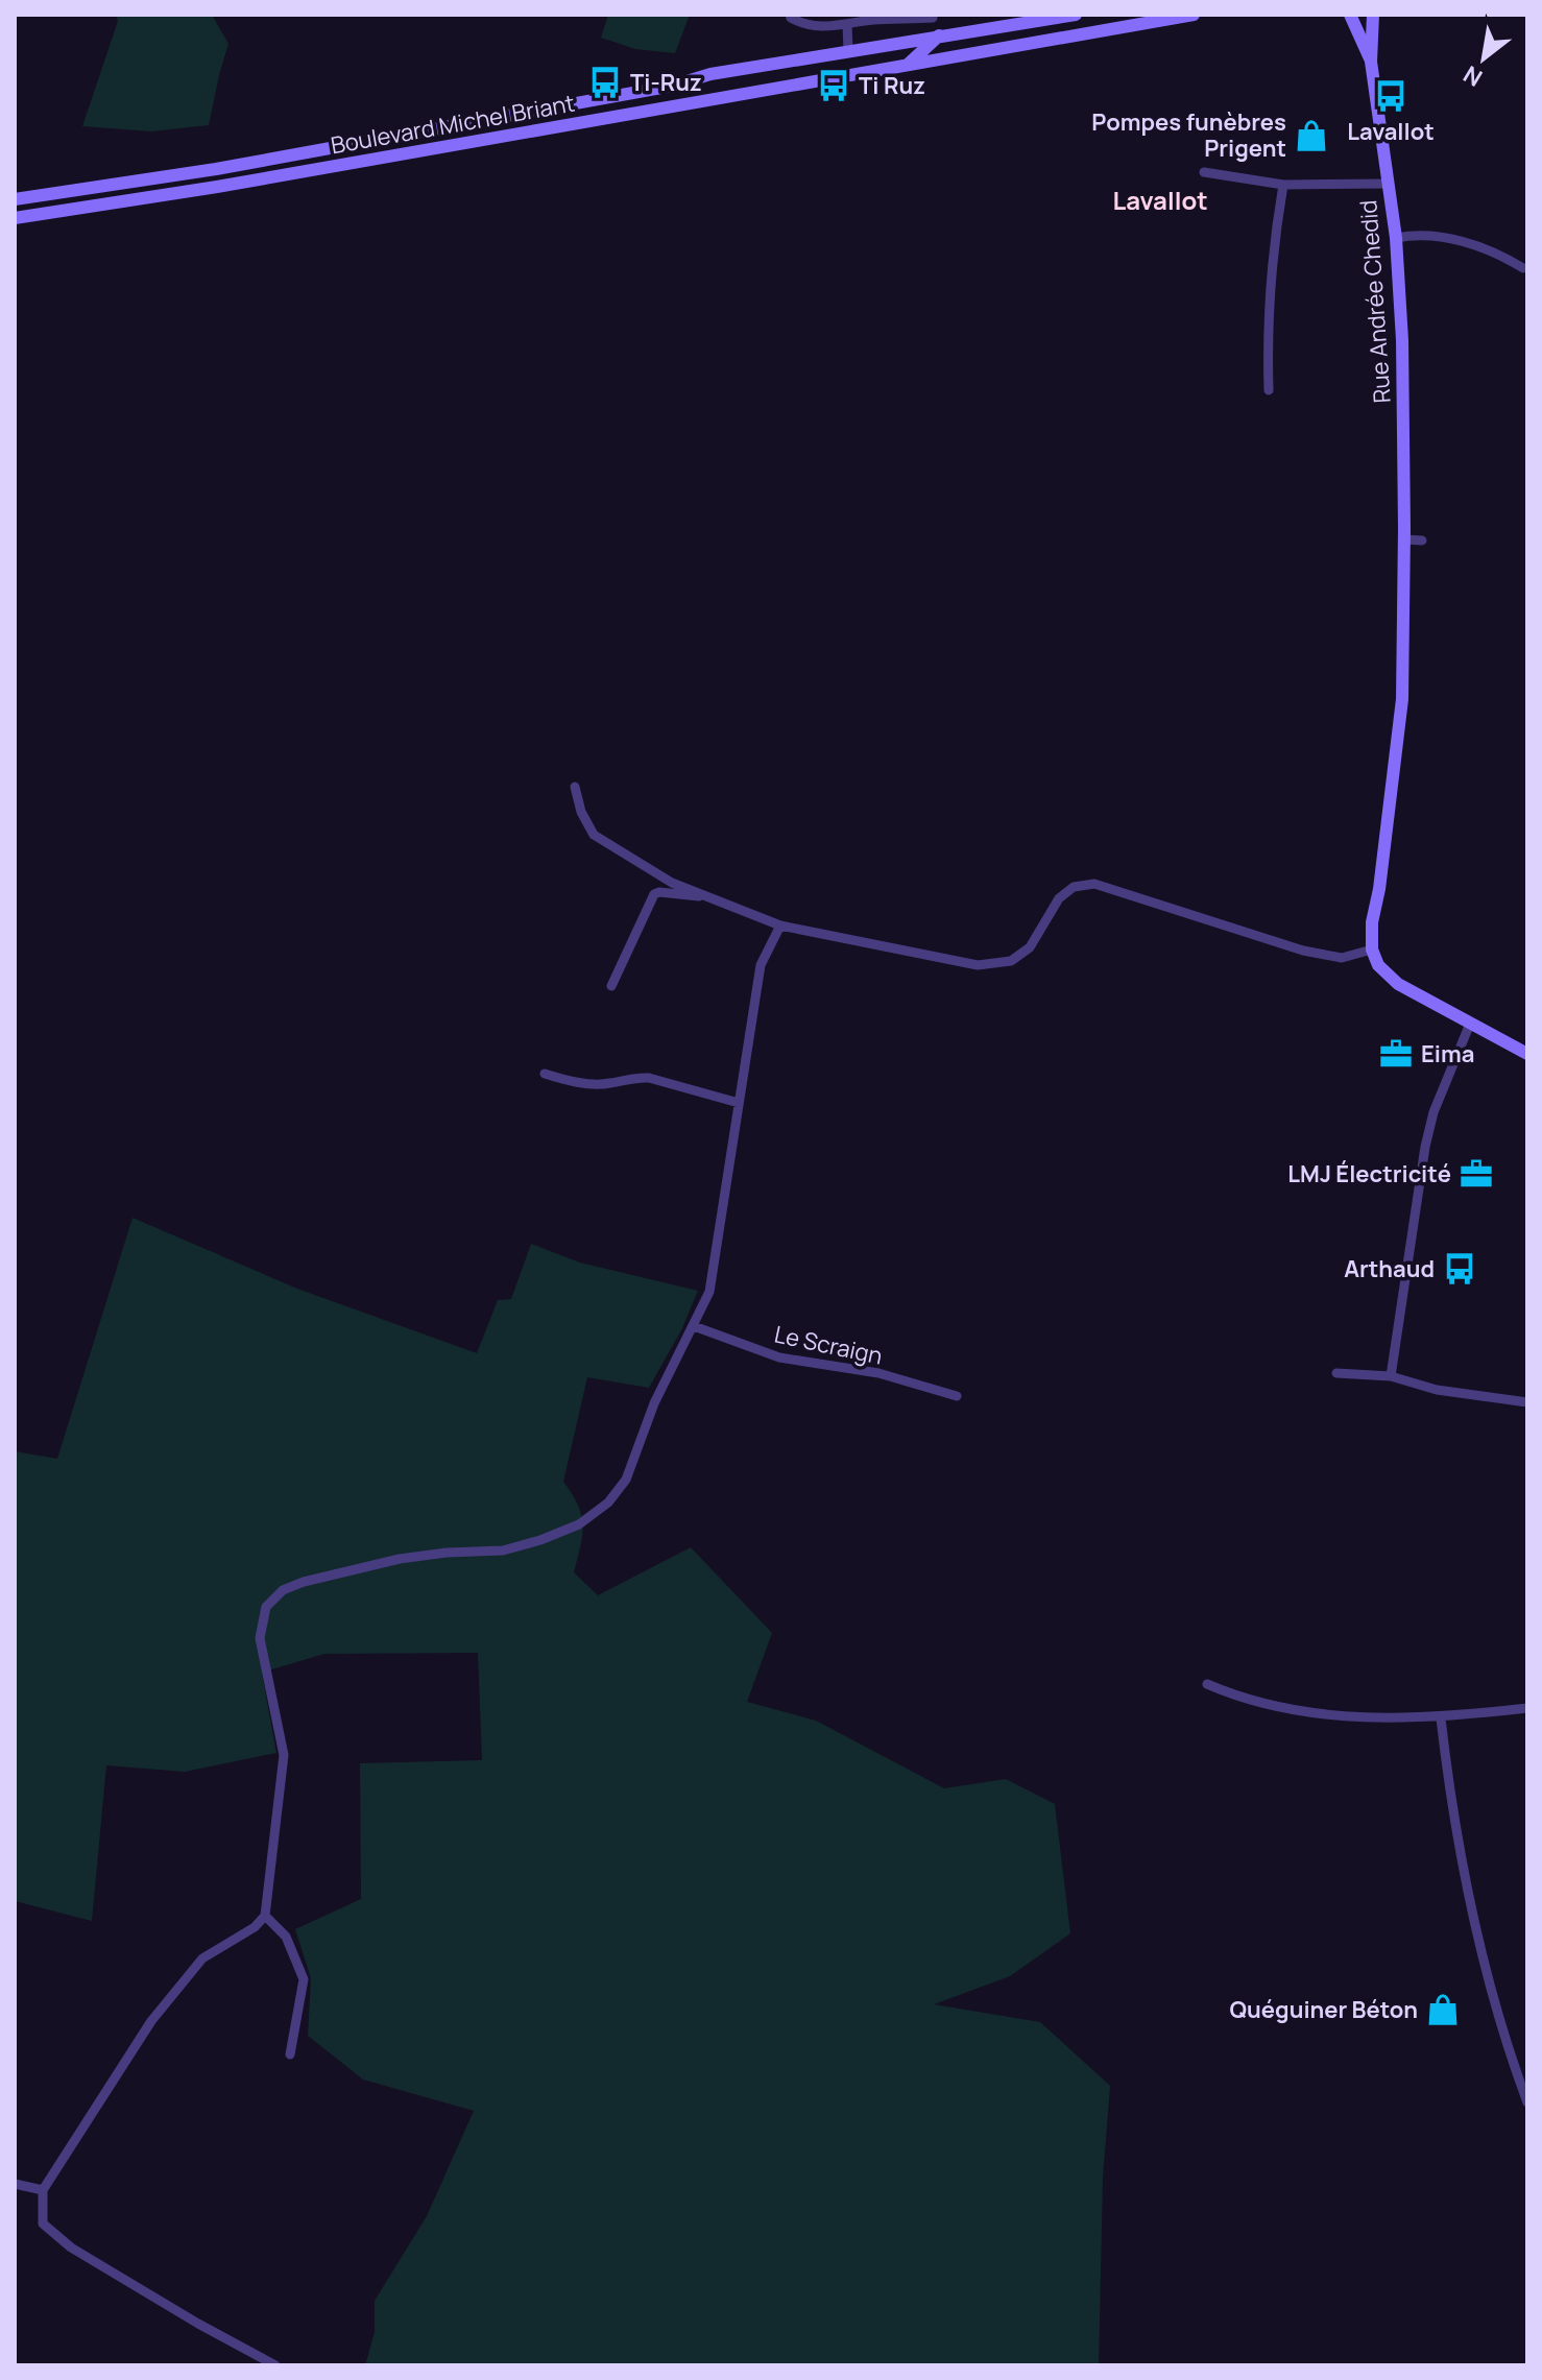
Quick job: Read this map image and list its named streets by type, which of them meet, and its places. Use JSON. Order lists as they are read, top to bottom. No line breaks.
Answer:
{"streets":{"main road":["Boulevard Michel Briant","Rue Andrée Chedid"],"street":["Le Scraign"]},"districts":["Lavallot"],"places":{"bus stop":["Ti-Ruz","Ti Ruz","Lavallot","Arthaud"],"shop":["Pompes funèbres Prigent","Quéguiner Béton"],"office":["Eima","LMJ Électricité"]},"north":"bottom left"}
